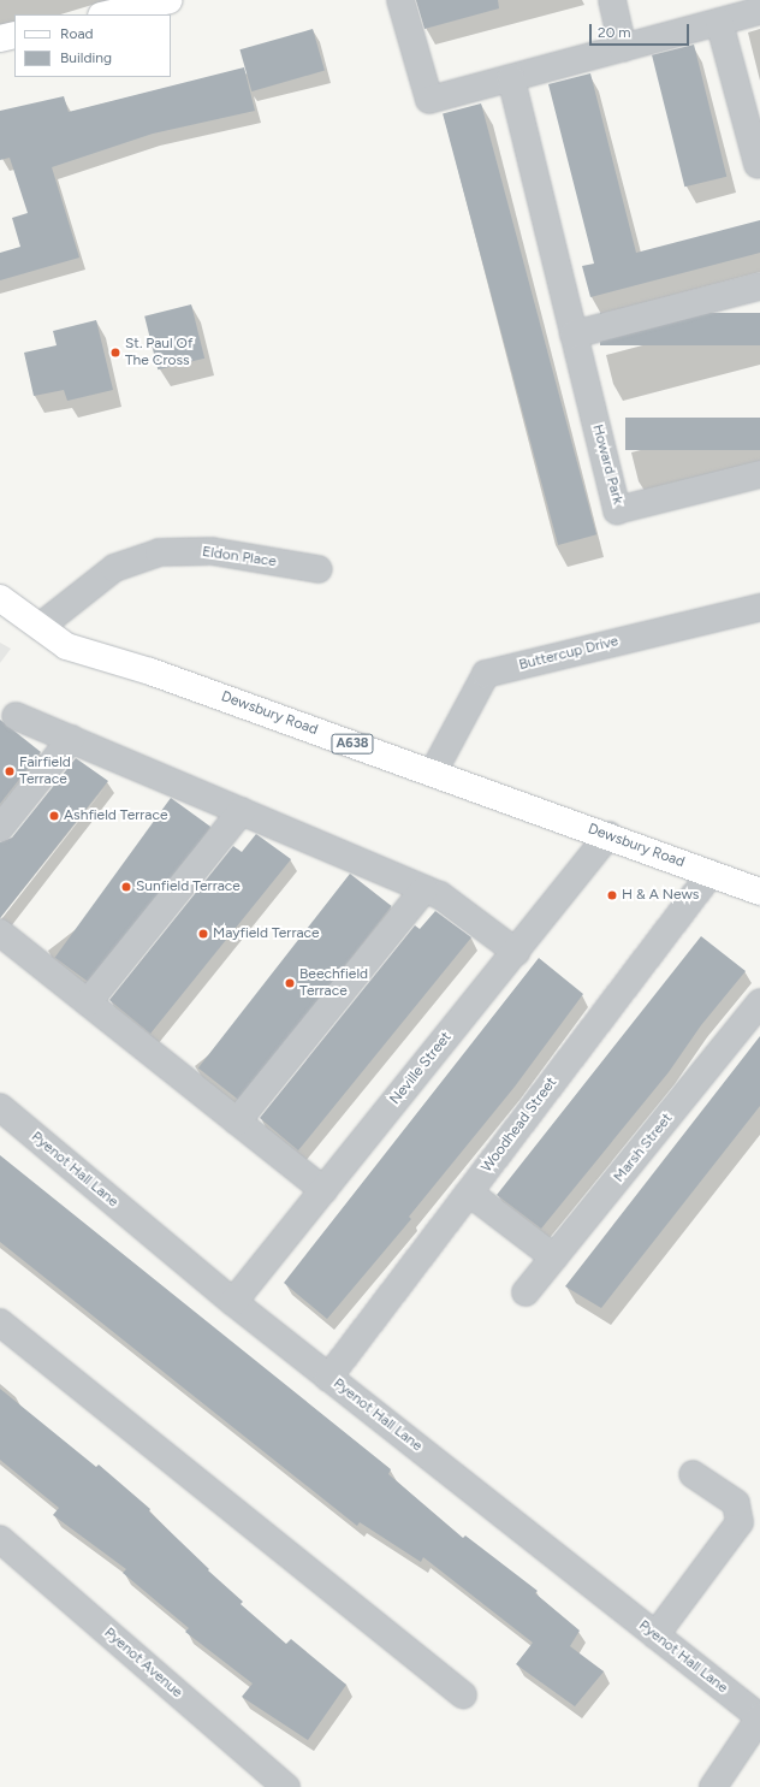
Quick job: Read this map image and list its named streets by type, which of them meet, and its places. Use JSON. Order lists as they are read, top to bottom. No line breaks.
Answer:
{"streets":{"main road":["Dewsbury Road","A638"],"street":["Howard Park","Eldon Place","Buttercup Drive","Neville Street","Woodhead Street","Marsh Street","Pyenot Hall Lane","Pyenot Avenue"]},"crossings":[["Eldon Place","Dewsbury Road"],["Buttercup Drive","Dewsbury Road"],["Dewsbury Road","A638"],["Dewsbury Road","Neville Street"],["Dewsbury Road","Woodhead Street"],["A638","Woodhead Street"],["Neville Street","Pyenot Hall Lane"],["Woodhead Street","Pyenot Hall Lane"]],"places":["St. Paul Of The Cross","Fairfield Terrace","Ashfield Terrace","Sunfield Terrace","H & A News","Mayfield Terrace","Beechfield Terrace"],"legend":["Road","Building"],"scale_bar":"20 m"}
